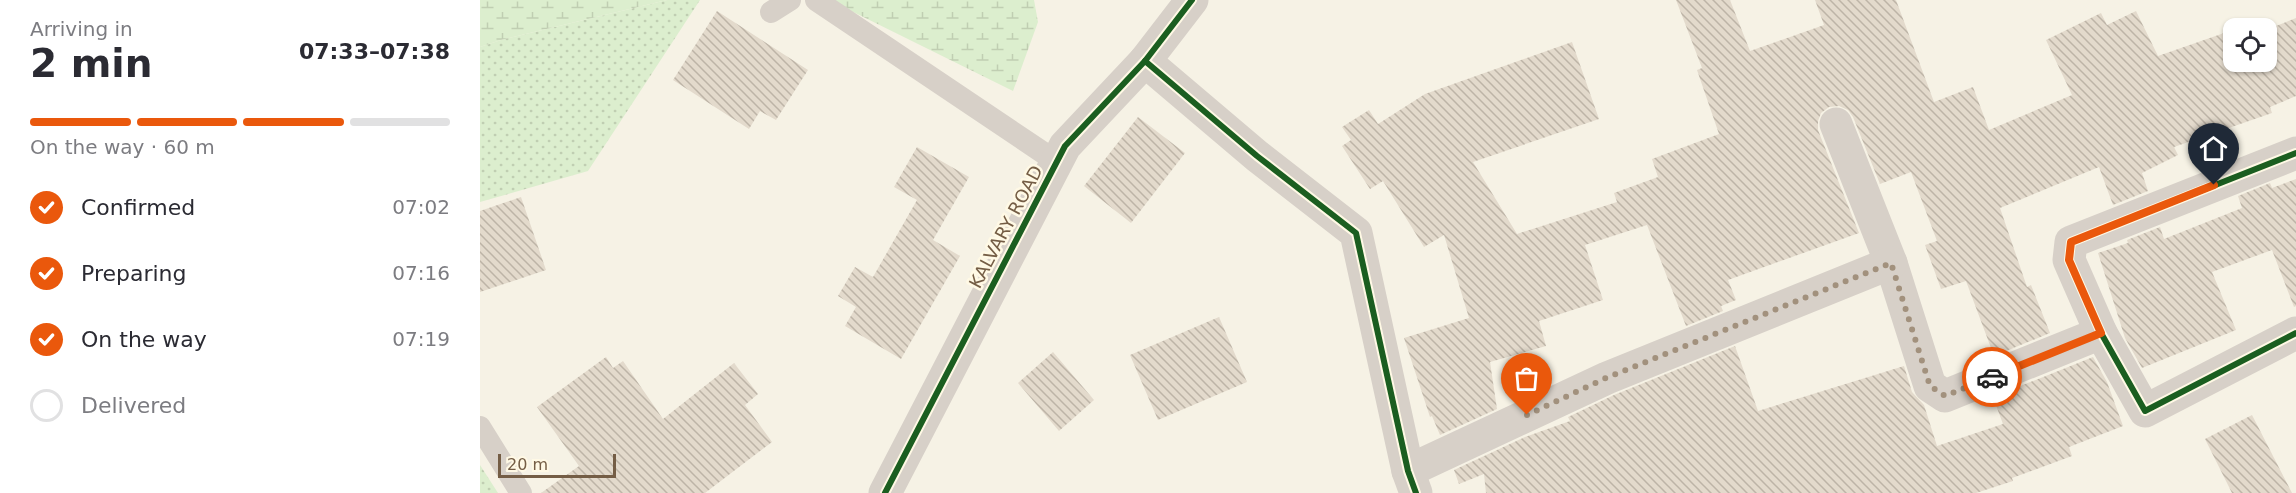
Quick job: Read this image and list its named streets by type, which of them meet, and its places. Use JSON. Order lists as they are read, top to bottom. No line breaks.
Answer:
{"streets":{"street":["KALVARY ROAD"]},"scale_bar":"20 m","page":{"heading":["2 min","Arriving in","07:33–07:38"],"bar":"On the way · 60 m","list":[["Confirmed","07:02"],["Preparing","07:16"],["On the way","07:19"],"Delivered"],"scale":"20 m"}}
